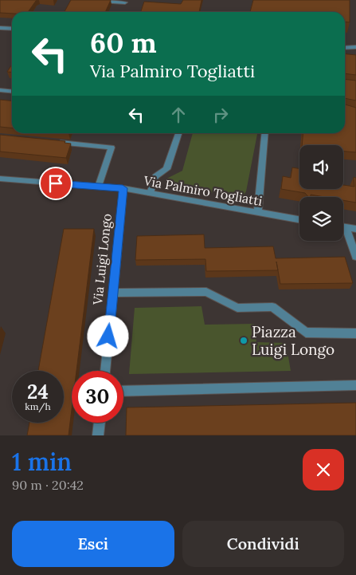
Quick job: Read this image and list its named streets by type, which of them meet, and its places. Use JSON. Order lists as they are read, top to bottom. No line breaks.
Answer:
{"streets":{"street":["Via Palmiro Togliatti","Via Luigi Longo"]},"crossings":[["Via Palmiro Togliatti","Via Luigi Longo"]],"places":["Piazza Luigi Longo"],"page":{"turn":["60 m","Via Palmiro Togliatti"],"speed":"24 km/h","limit":"30","heading":["1 min","90 m · 20:42"],"buttons":["Esci","Condividi"]}}
